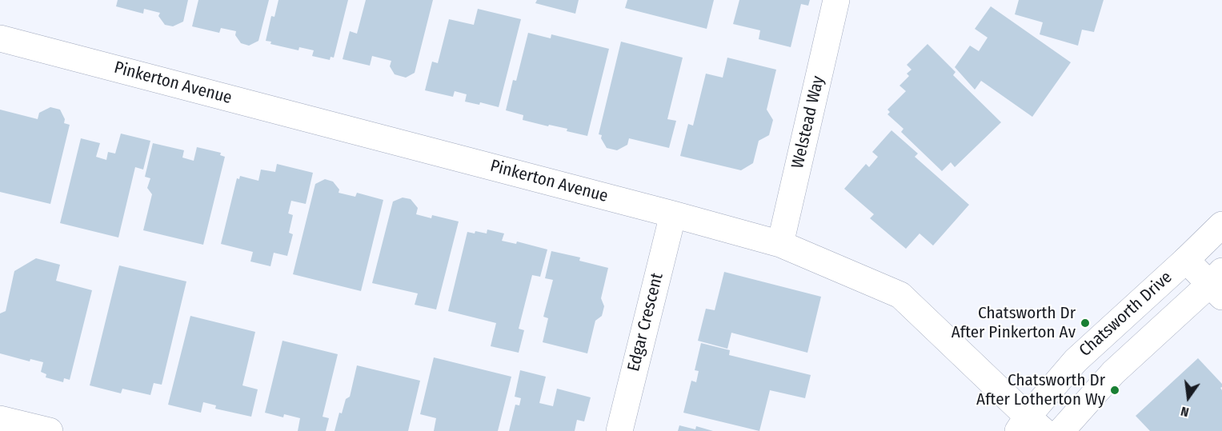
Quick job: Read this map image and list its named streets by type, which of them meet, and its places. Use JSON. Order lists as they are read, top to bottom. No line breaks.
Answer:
{"streets":{"street":["Pinkerton Avenue","Welstead Way","Chatsworth Drive","Edgar Crescent"]},"crossings":[["Pinkerton Avenue","Welstead Way"],["Pinkerton Avenue","Chatsworth Drive"],["Pinkerton Avenue","Edgar Crescent"]],"places":["Chatsworth Dr After Pinkerton Av","Chatsworth Dr After Lotherton Wy"],"north":"bottom"}
